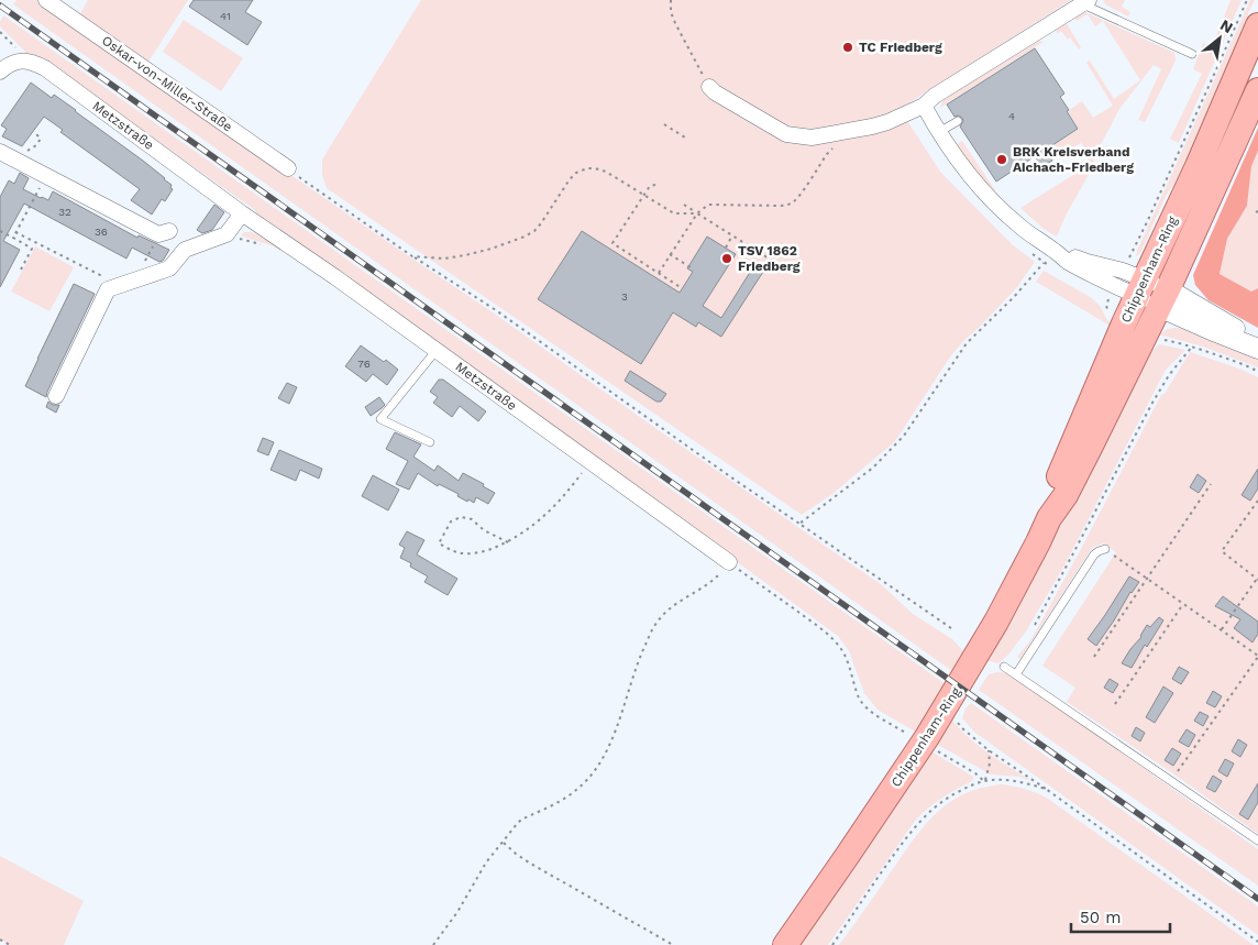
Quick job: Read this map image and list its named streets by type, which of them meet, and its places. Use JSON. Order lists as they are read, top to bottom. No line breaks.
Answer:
{"streets":{"main road":["Chippenham-Ring"],"street":["Oskar-von-Miller-Straße","Metzstraße"]},"places":["TC Friedberg","BRK Kreisverband Aichach-Friedberg","TSV 1862 Friedberg"],"house_numbers":["41","4","32","36","3","76"],"scale_bar":"50 m","north":"top right"}
